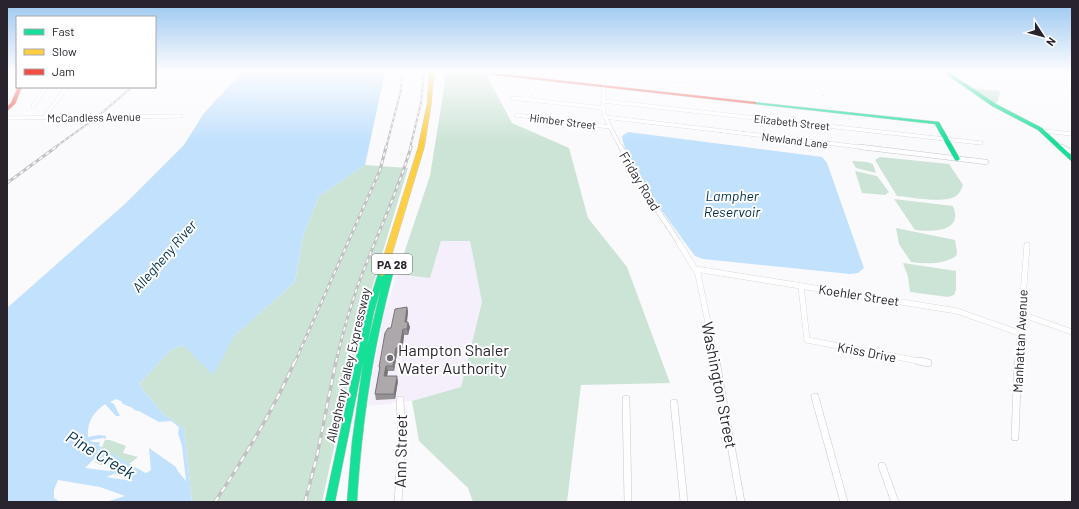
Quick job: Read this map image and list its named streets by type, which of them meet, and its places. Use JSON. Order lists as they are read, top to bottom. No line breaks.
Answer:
{"streets":{"main road":["PA 28","Allegheny Valley Expressway"],"street":["McCandless Avenue","Himber Street","Elizabeth Street","Newland Lane","Friday Road","Koehler Street","Manhattan Avenue","Kriss Drive","Washington Street","Ann Street"]},"crossings":[["Himber Street","Friday Road"],["Elizabeth Street","Friday Road"],["Newland Lane","Friday Road"],["Friday Road","Koehler Street"],["Friday Road","Washington Street"],["Koehler Street","Manhattan Avenue"],["Koehler Street","Kriss Drive"],["Koehler Street","Washington Street"]],"water":["Lampher Reservoir","Allegheny River","Pine Creek"],"places":["Hampton Shaler Water Authority"],"legend":["Fast","Slow","Jam"],"north":"bottom right"}
